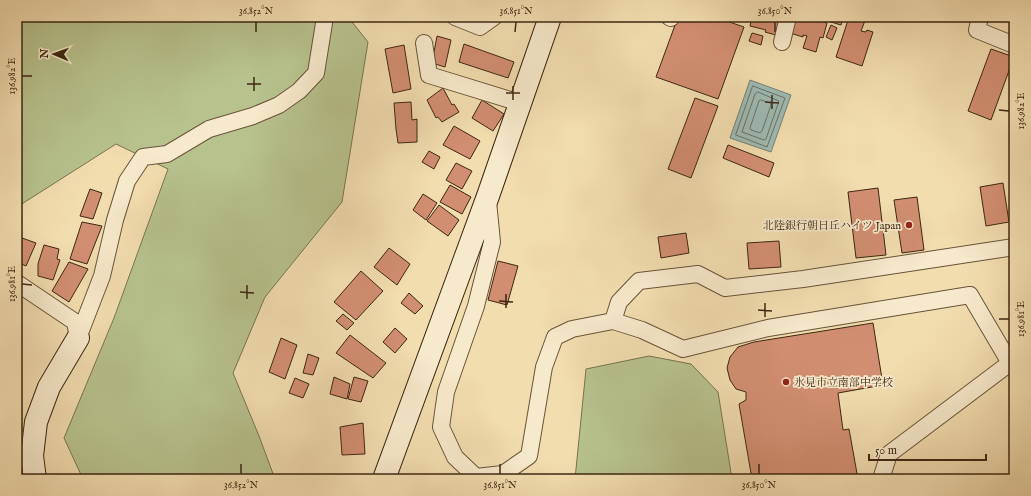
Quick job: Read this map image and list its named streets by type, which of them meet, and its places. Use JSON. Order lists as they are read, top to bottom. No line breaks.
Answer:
{"places":["北陸銀行朝日丘ハイツ Japan","氷見市立南部中学校"],"scale_bar":"50 m","north":"left","coordinates":["36.852°N","36.851°N","36.850°N","136.982°E","136.981°E"]}
